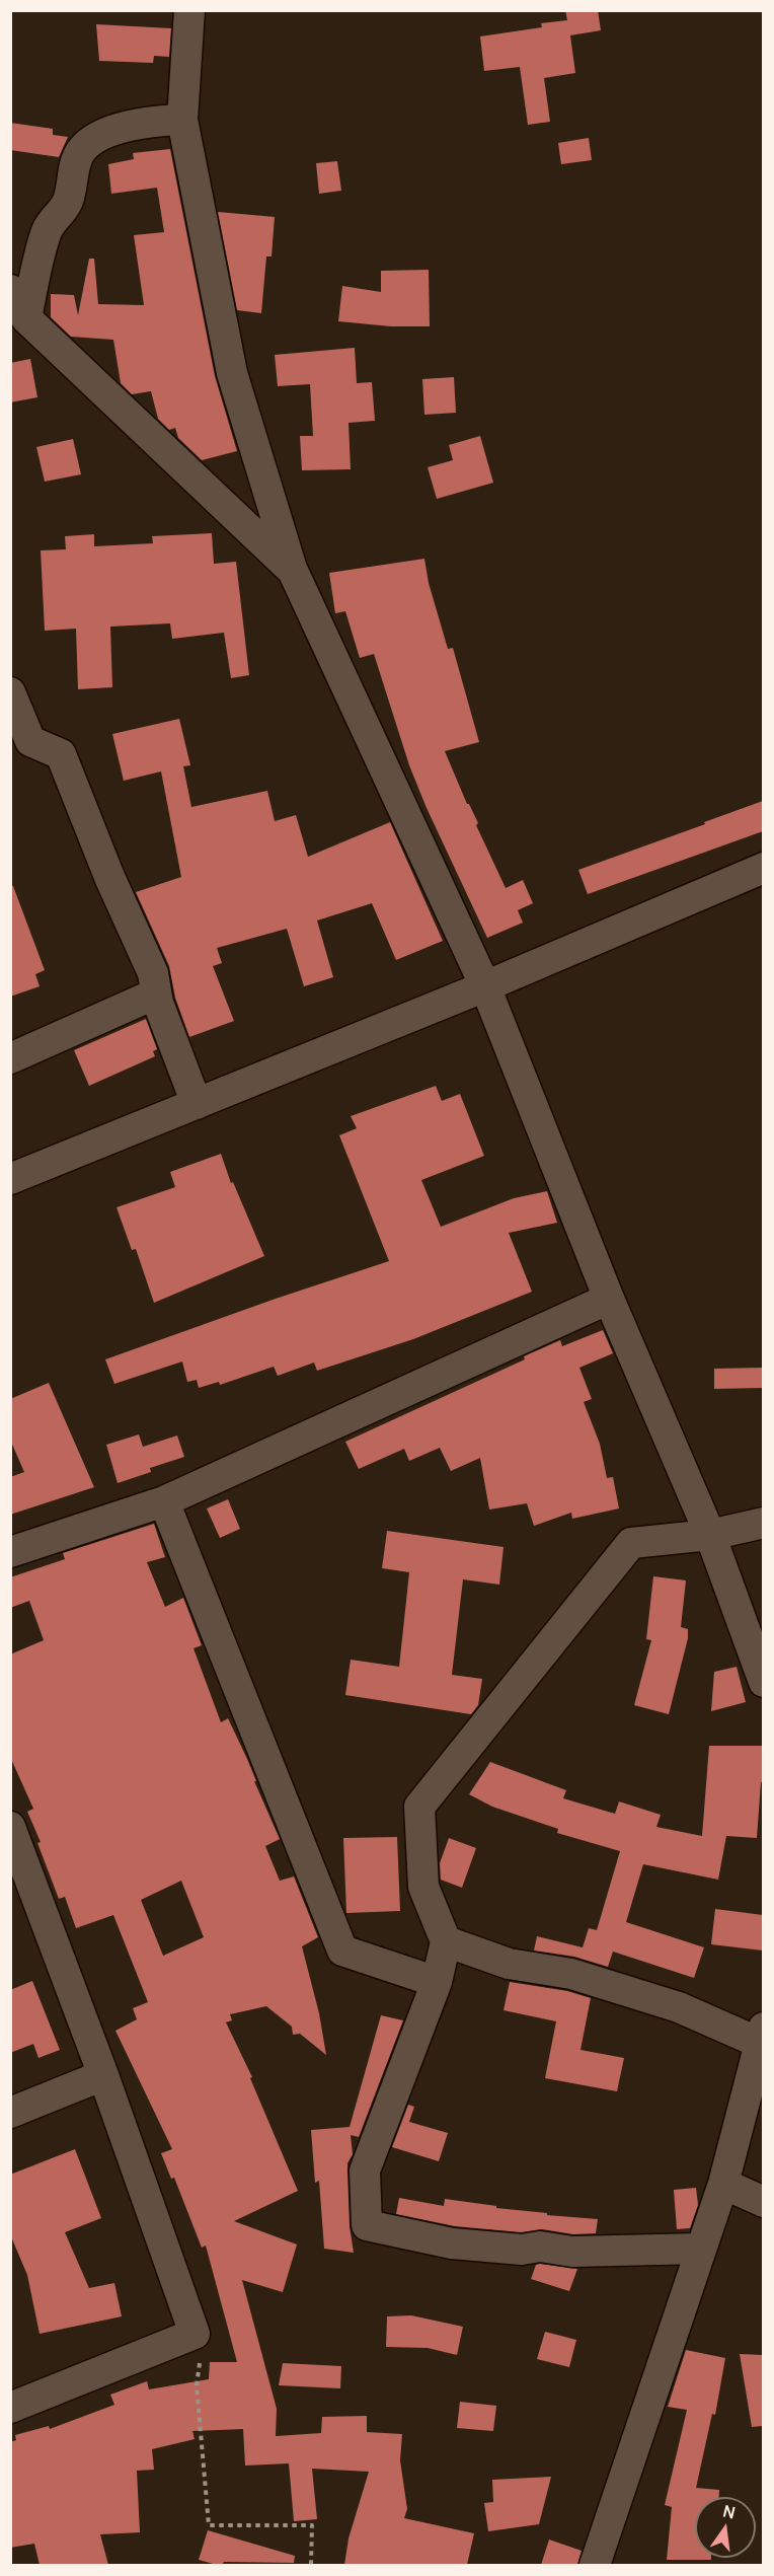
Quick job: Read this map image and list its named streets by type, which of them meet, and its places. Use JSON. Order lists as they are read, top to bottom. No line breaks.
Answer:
{"north":"top"}
